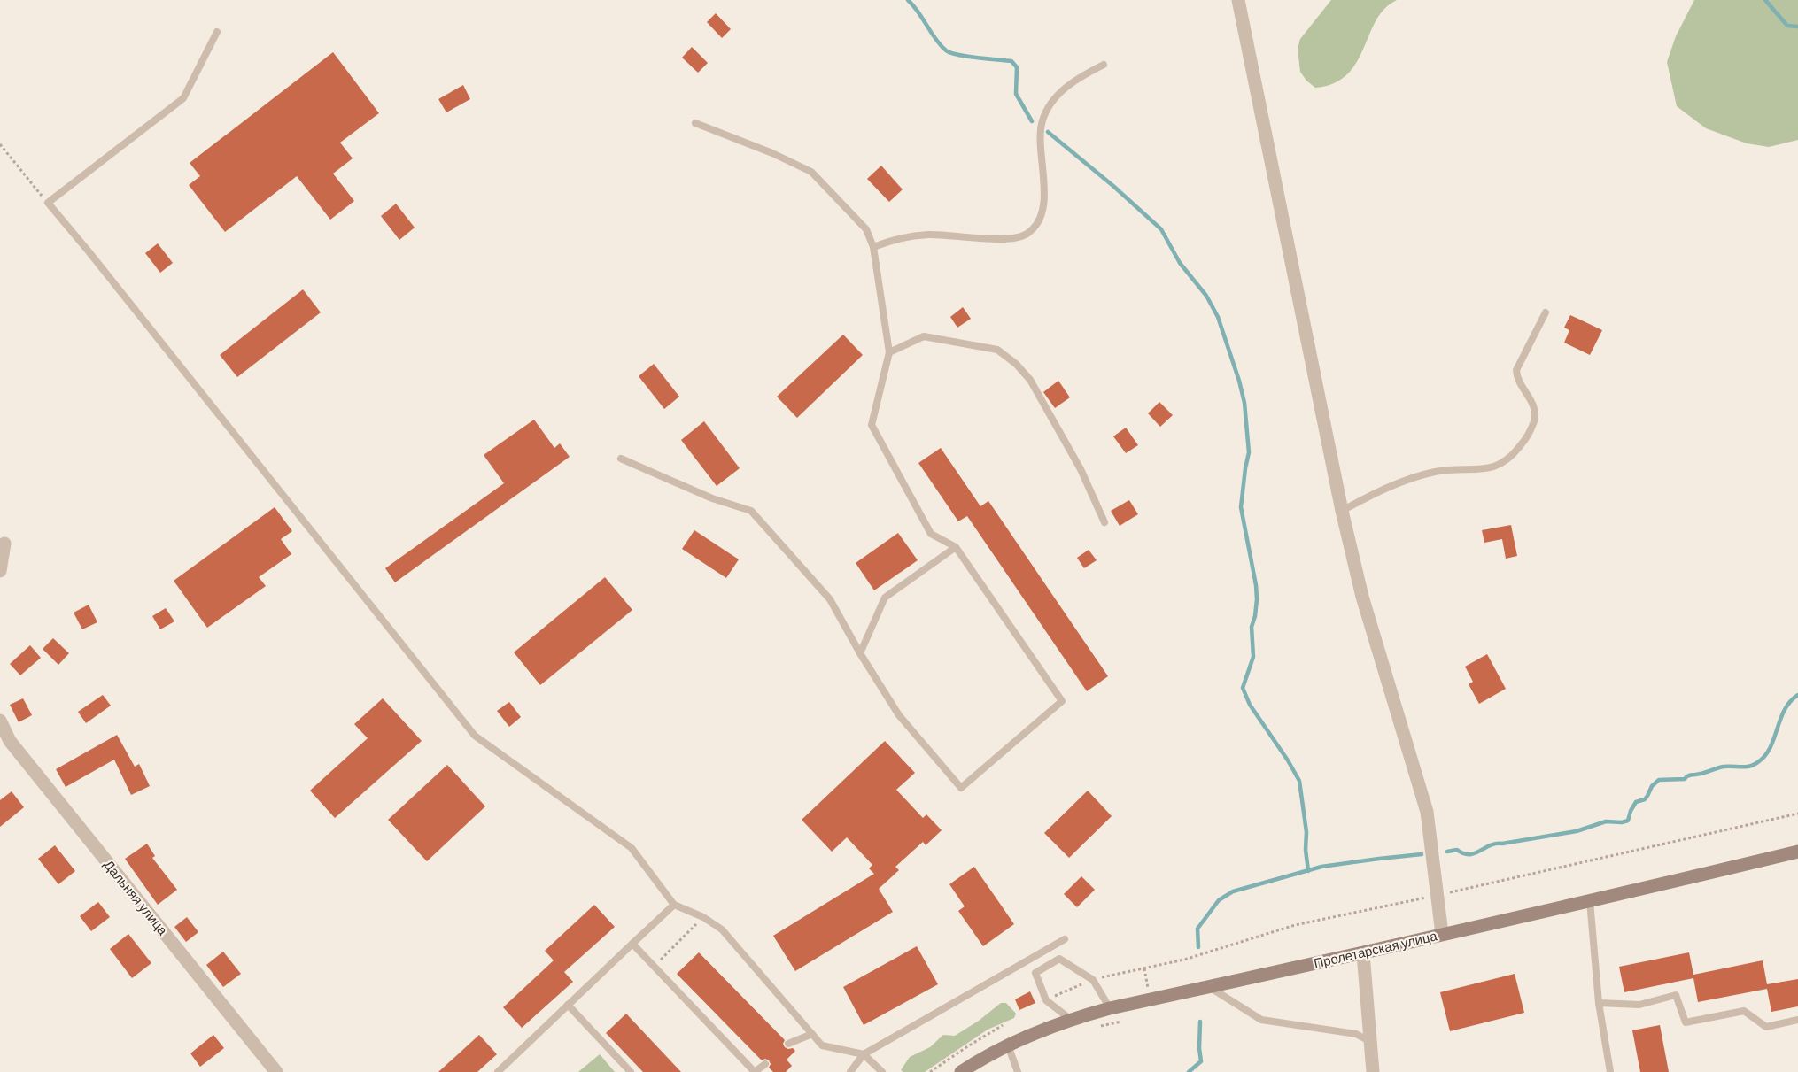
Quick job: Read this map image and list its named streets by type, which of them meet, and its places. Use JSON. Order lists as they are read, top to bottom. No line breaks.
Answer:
{"streets":{"main road":["Пролетарская улица"],"street":["Дальняя улица"]}}
